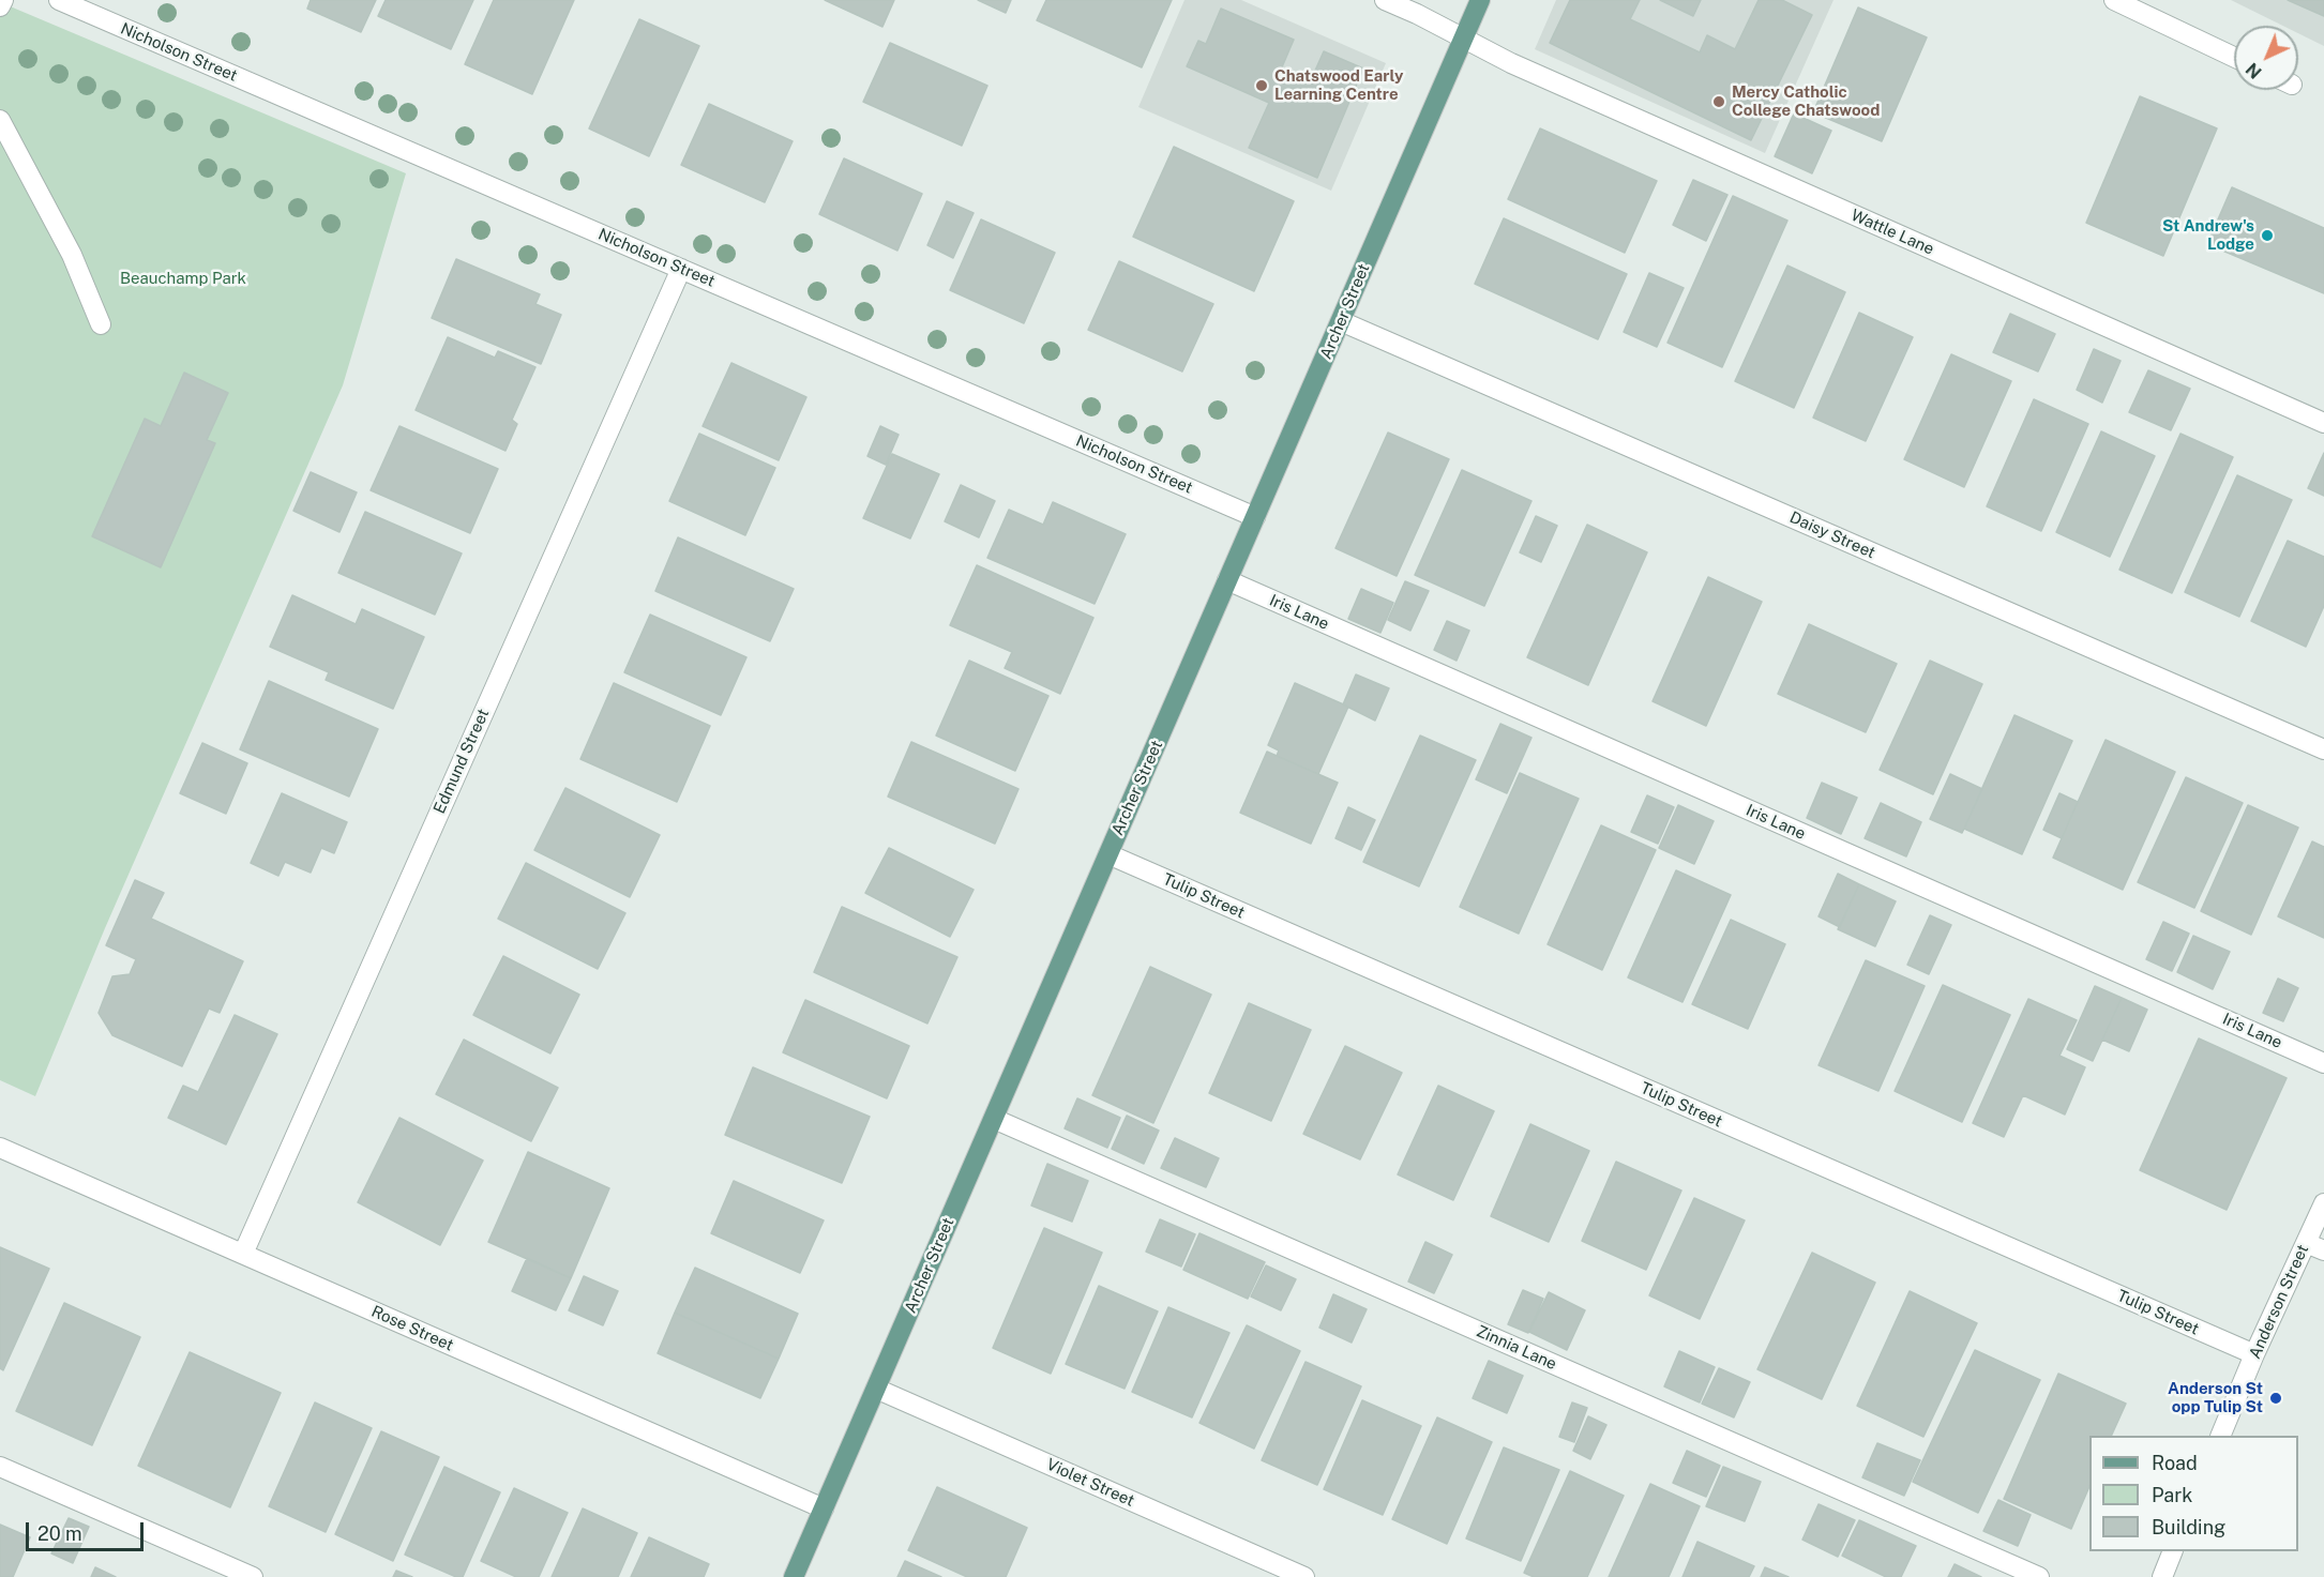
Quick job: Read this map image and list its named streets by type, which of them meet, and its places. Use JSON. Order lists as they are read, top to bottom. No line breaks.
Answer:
{"streets":{"main road":["Archer Street"],"street":["Nicholson Street","Wattle Lane","Daisy Street","Iris Lane","Edmund Street","Tulip Street","Anderson Street","Rose Street","Zinnia Lane","Violet Street"]},"crossings":[["Nicholson Street","Archer Street"],["Nicholson Street","Edmund Street"],["Wattle Lane","Archer Street"],["Archer Street","Daisy Street"],["Archer Street","Iris Lane"],["Archer Street","Tulip Street"],["Archer Street","Rose Street"],["Archer Street","Zinnia Lane"],["Archer Street","Violet Street"],["Edmund Street","Rose Street"],["Tulip Street","Anderson Street"]],"parks":["Beauchamp Park"],"places":["Chatswood Early Learning Centre","Mercy Catholic College Chatswood","St Andrew's Lodge","Anderson St opp Tulip St"],"legend":["Road","Park","Building"],"scale_bar":"20 m","north":"bottom left"}
